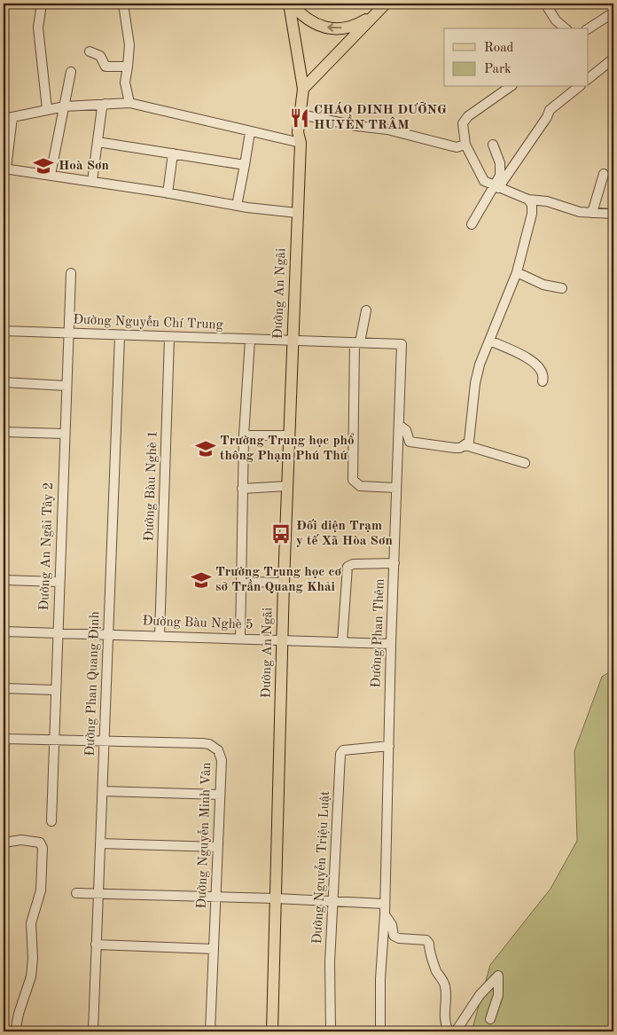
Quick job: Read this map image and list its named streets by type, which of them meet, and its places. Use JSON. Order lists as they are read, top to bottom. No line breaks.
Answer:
{"streets":{"main road":["Đường An Ngãi"],"street":["Đường Nguyễn Chí Trung","Đường Bàu Nghè 1","Đường An Ngãi Tây 2","Đường Bàu Nghè 5","Đường Phan Thêm","Đường Phan Quang Định","Đường Nguyễn Minh Vân","Đường Nguyễn Triệu Luật"]},"crossings":[["Đường An Ngãi","Đường Nguyễn Chí Trung"],["Đường An Ngãi","Đường Bàu Nghè 5"],["Đường An Ngãi","Đường Phan Thêm"],["Đường Nguyễn Chí Trung","Đường Bàu Nghè 1"],["Đường Nguyễn Chí Trung","Đường An Ngãi Tây 2"],["Đường Nguyễn Chí Trung","Đường Phan Thêm"],["Đường Nguyễn Chí Trung","Đường Phan Quang Định"],["Đường Bàu Nghè 1","Đường Bàu Nghè 5"],["Đường An Ngãi Tây 2","Đường Bàu Nghè 5"],["Đường An Ngãi Tây 2","Đường Nguyễn Minh Vân"],["Đường Bàu Nghè 5","Đường Phan Thêm"],["Đường Bàu Nghè 5","Đường Phan Quang Định"],["Đường Phan Thêm","Đường Nguyễn Triệu Luật"],["Đường Phan Quang Định","Đường Nguyễn Minh Vân"]],"places":{"restaurant":["CHÁO DINH DƯỠNG HUYỀN TRÂM"],"school or university":["Hoà Sơn","Trường Trung học phổ thông Phạm Phú Thứ","Trường Trung học cơ sở Trần Quang Khải"],"bus stop":["Đối diện Trạm y tế Xã Hòa Sơn"]},"legend":["Road","Park"]}
